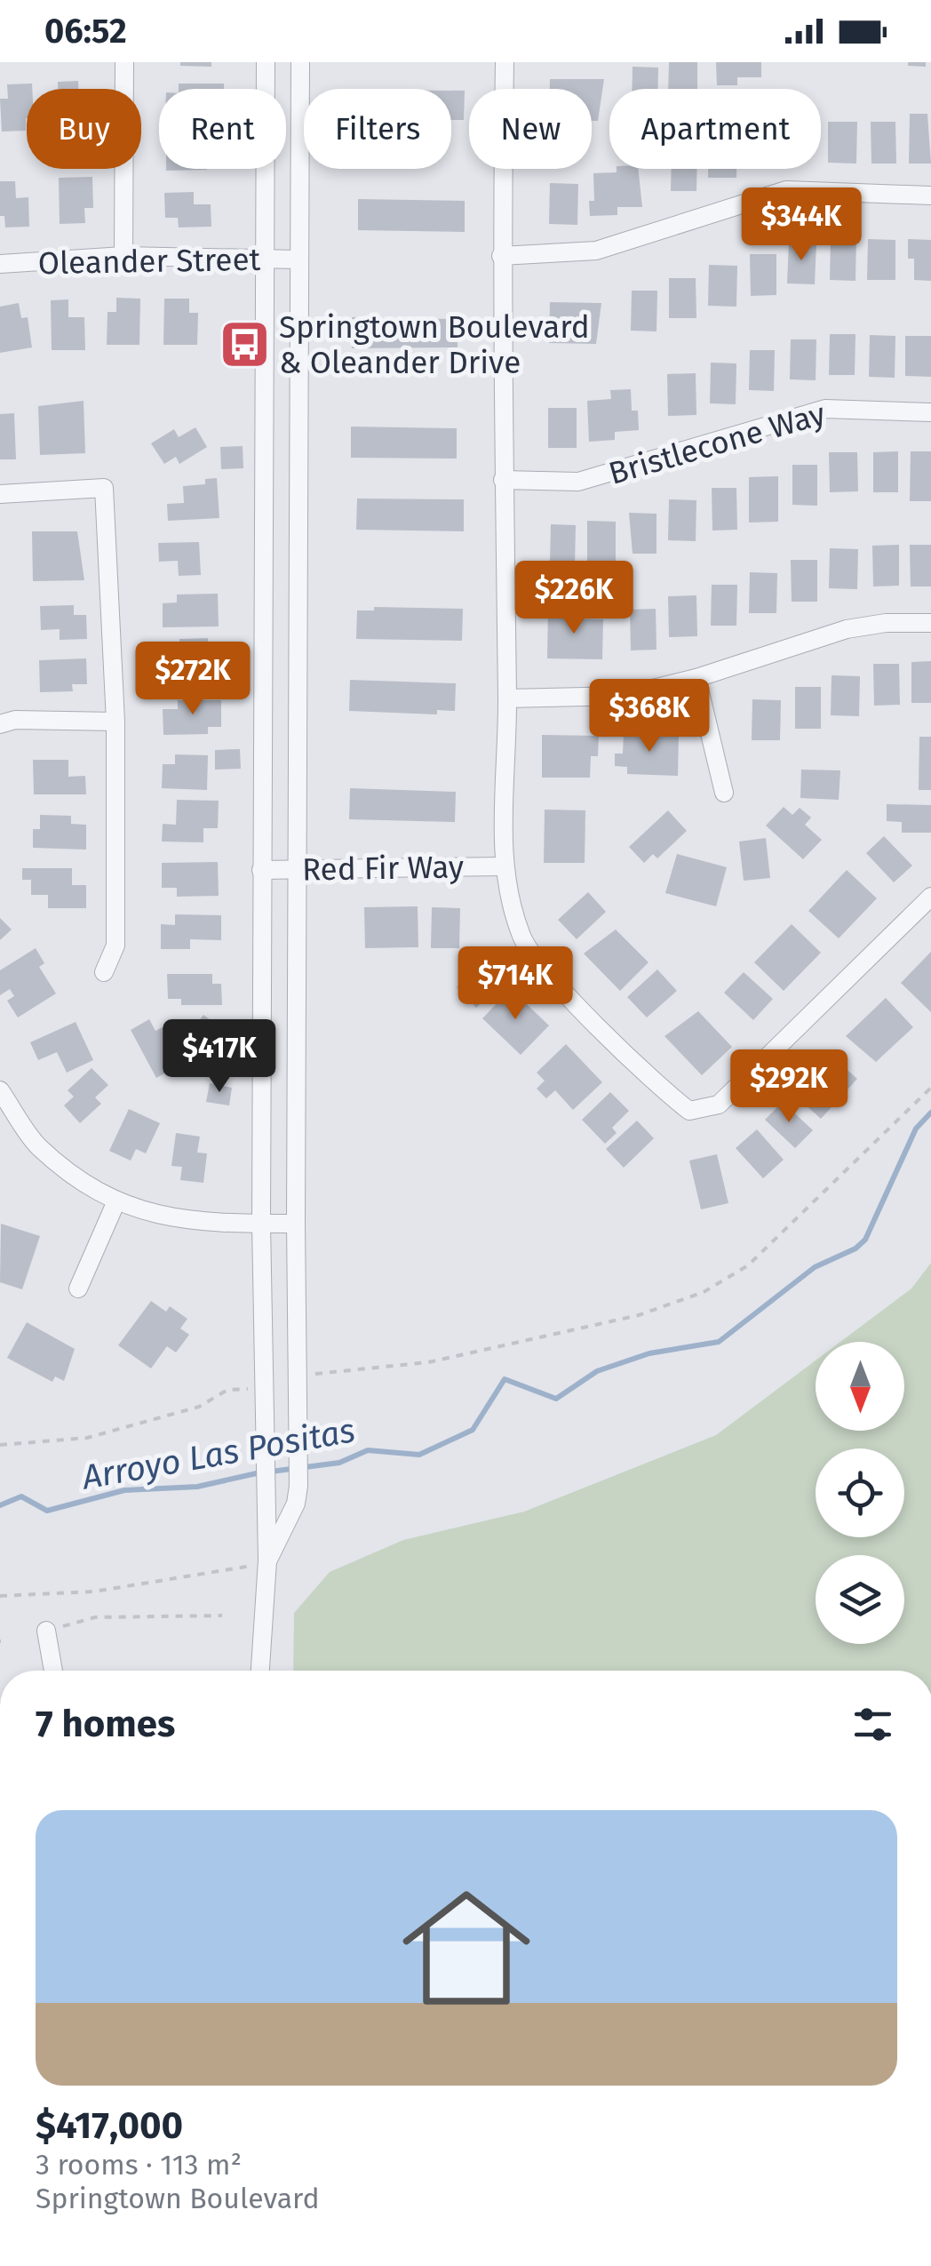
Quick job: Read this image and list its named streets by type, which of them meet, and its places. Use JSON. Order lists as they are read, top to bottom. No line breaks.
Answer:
{"streets":{"street":["Oleander Street","Bristlecone Way","Red Fir Way"]},"water":["Arroyo Las Positas"],"places":{"bus stop":["Springtown Boulevard & Oleander Drive"]},"north":"bottom","page":{"status":"06:52","chip":["Buy","Rent","Filters","New","Apartment"],"price":["$344K","$226K","$272K","$368K","$714K","$417K","$292K"],"heading":"7 homes","list":[{"name":"$417,000","note":"3 rooms · 113 m² · Springtown Boulevard"}]}}
